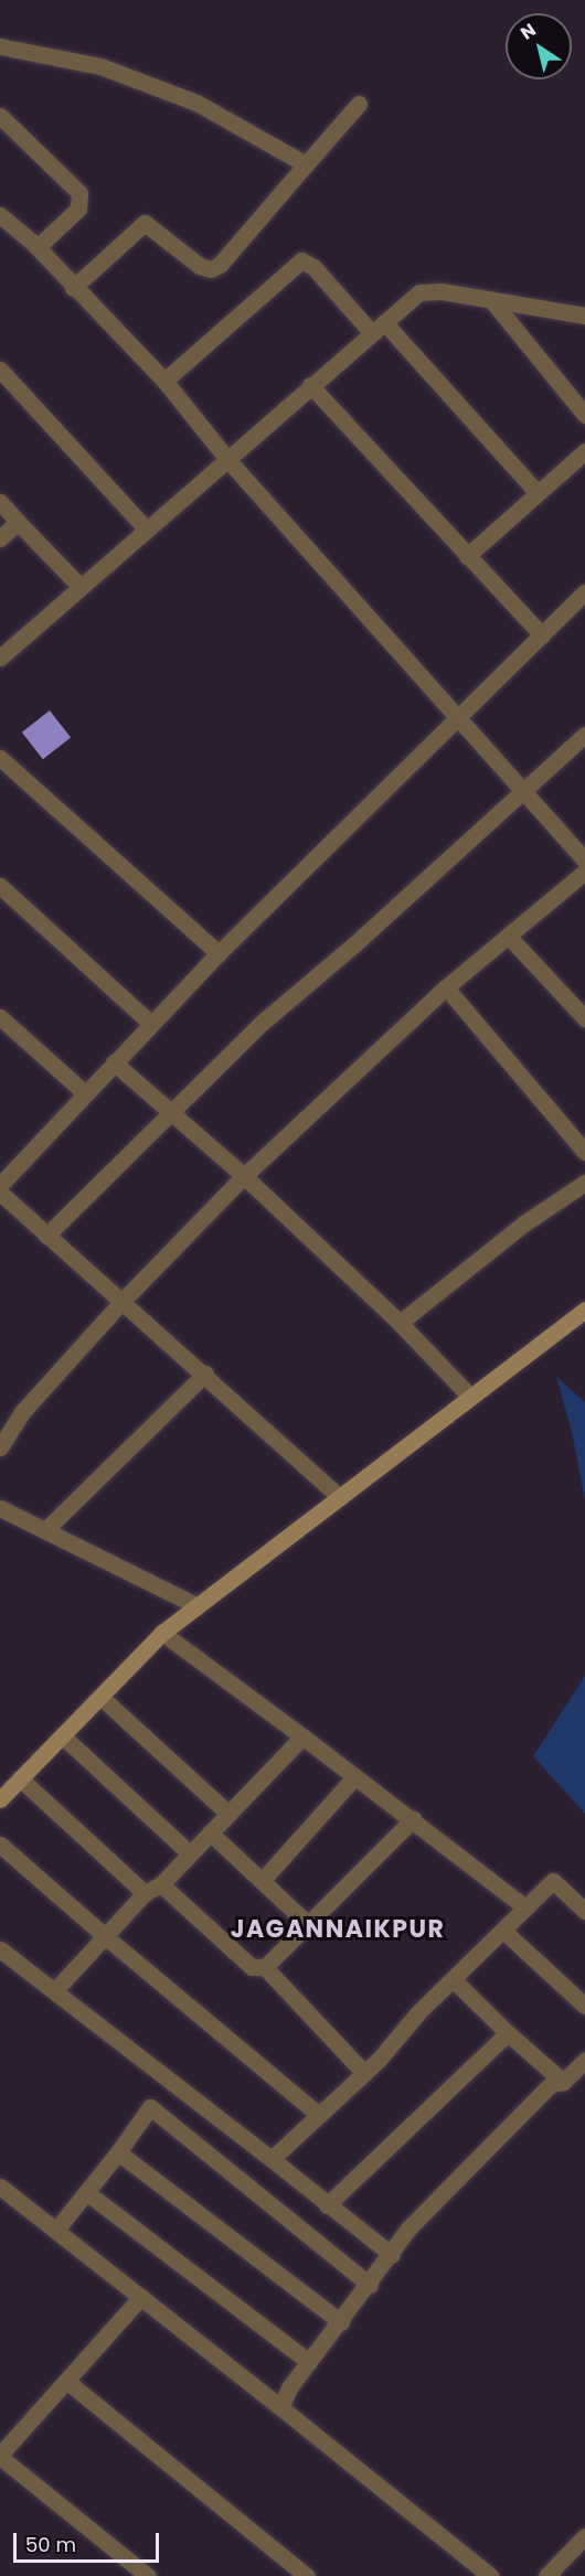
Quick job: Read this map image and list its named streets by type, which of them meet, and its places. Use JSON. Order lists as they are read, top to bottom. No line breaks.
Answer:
{"districts":["JAGANNAIKPUR"],"scale_bar":"50 m","north":"top left"}
